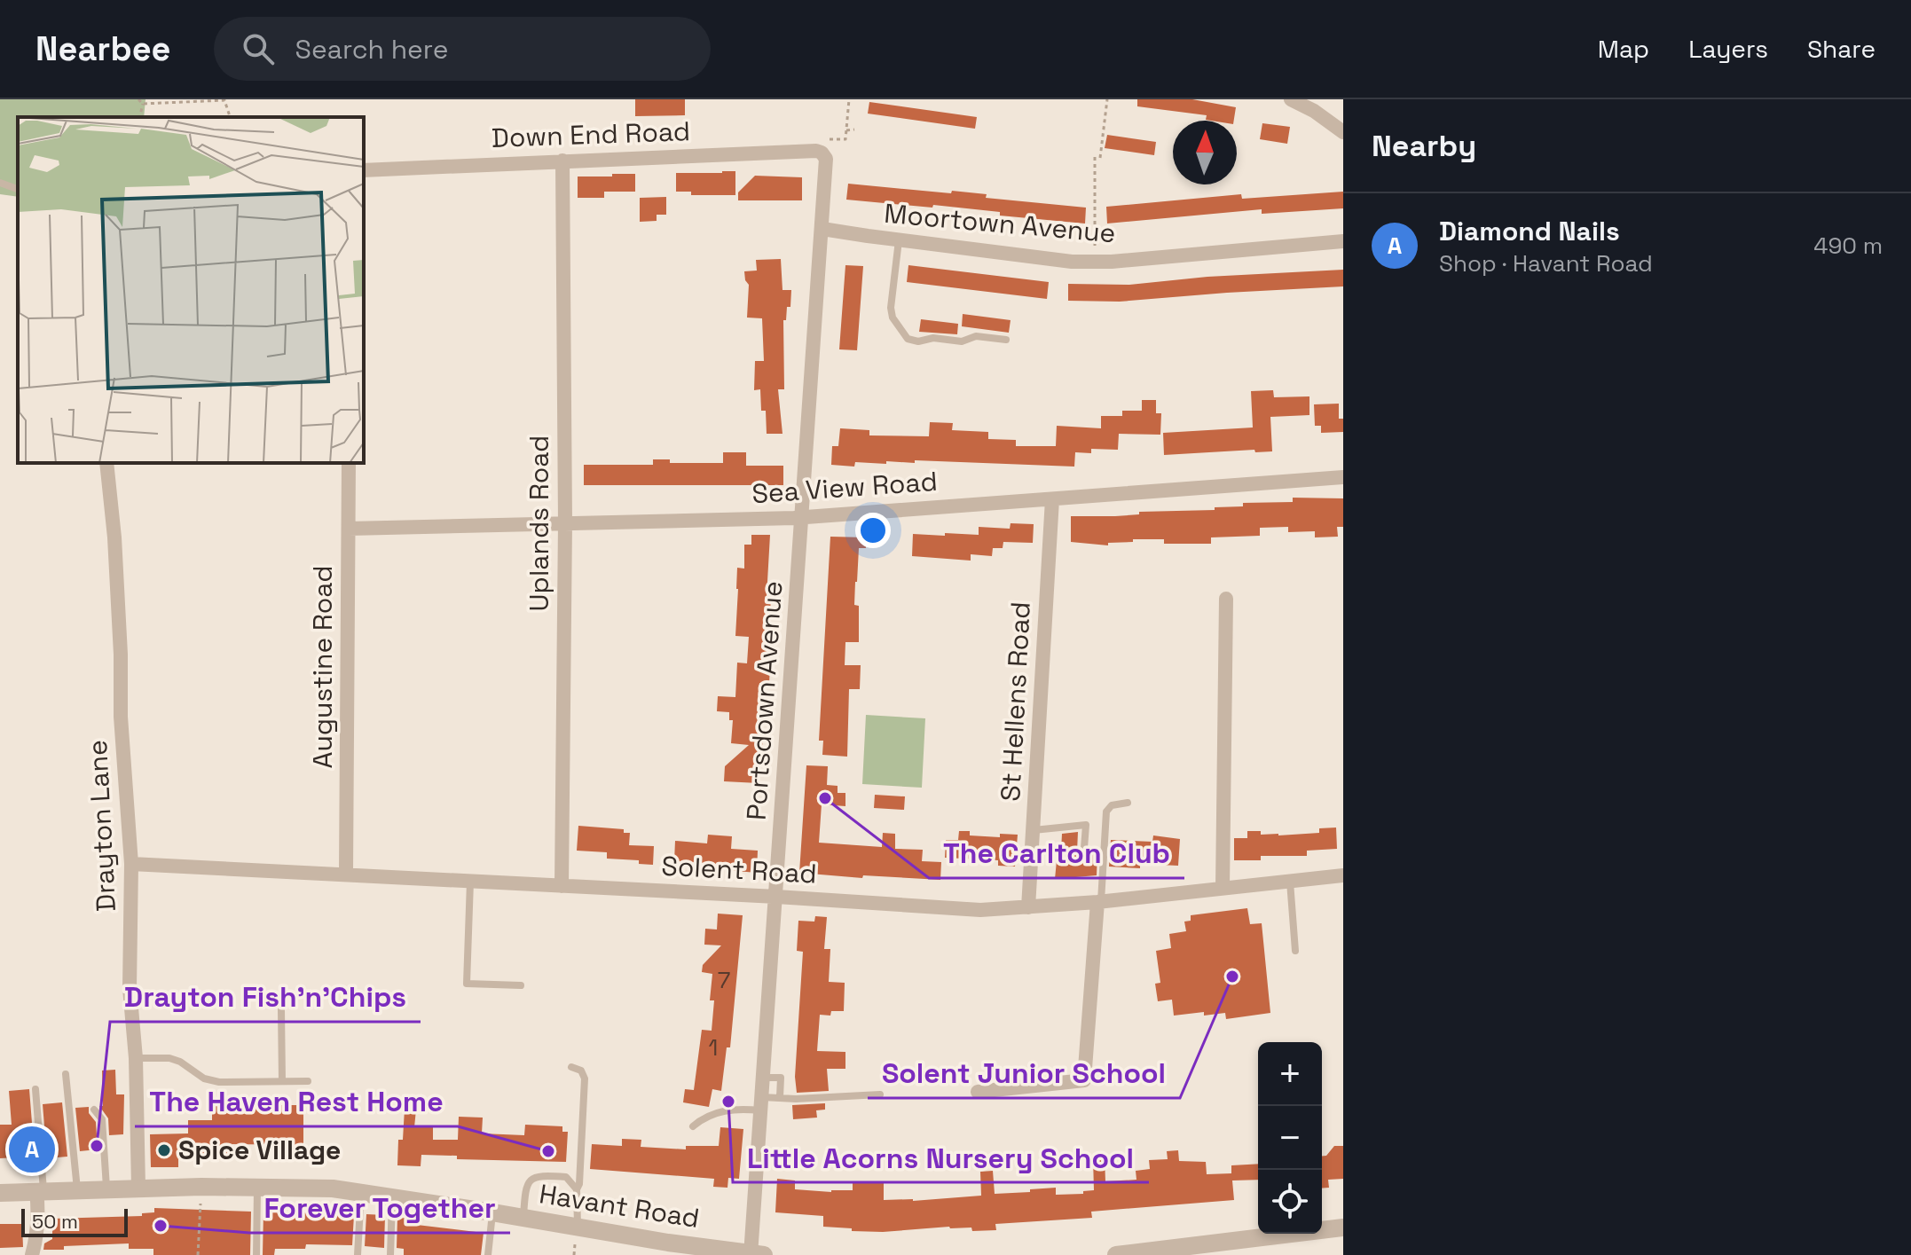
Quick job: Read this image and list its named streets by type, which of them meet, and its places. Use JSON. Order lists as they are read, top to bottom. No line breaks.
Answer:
{"streets":{"street":["Down End Road","Moortown Avenue","Sea View Road","Uplands Road","Augustine Road","Portsdown Avenue","St Hellens Road","Drayton Lane","Solent Road","Havant Road"]},"crossings":[["Down End Road","Uplands Road"],["Down End Road","Portsdown Avenue"],["Moortown Avenue","Portsdown Avenue"],["Sea View Road","Uplands Road"],["Sea View Road","Augustine Road"],["Sea View Road","Portsdown Avenue"],["Sea View Road","St Hellens Road"],["Uplands Road","Solent Road"],["Augustine Road","Solent Road"],["Portsdown Avenue","Solent Road"],["Portsdown Avenue","Havant Road"],["St Hellens Road","Solent Road"],["Drayton Lane","Solent Road"],["Drayton Lane","Havant Road"]],"places":["The Carlton Club","Solent Junior School","Little Acorns Nursery School","Drayton Fish'n'Chips","Spice Village","The Haven Rest Home","Forever Together"],"house_numbers":["7","1"],"scale_bar":"50 m","north":"top","page":{"header":"Nearbee","search":"Search here","nav":["Map","Layers","Share"],"heading":"Nearby","list":[{"mark":"A","name":"Diamond Nails","note":"Shop · Havant Road","value":"490 m"}],"map_buttons":["+","−"],"pins":"A","scale":"50 m"}}
